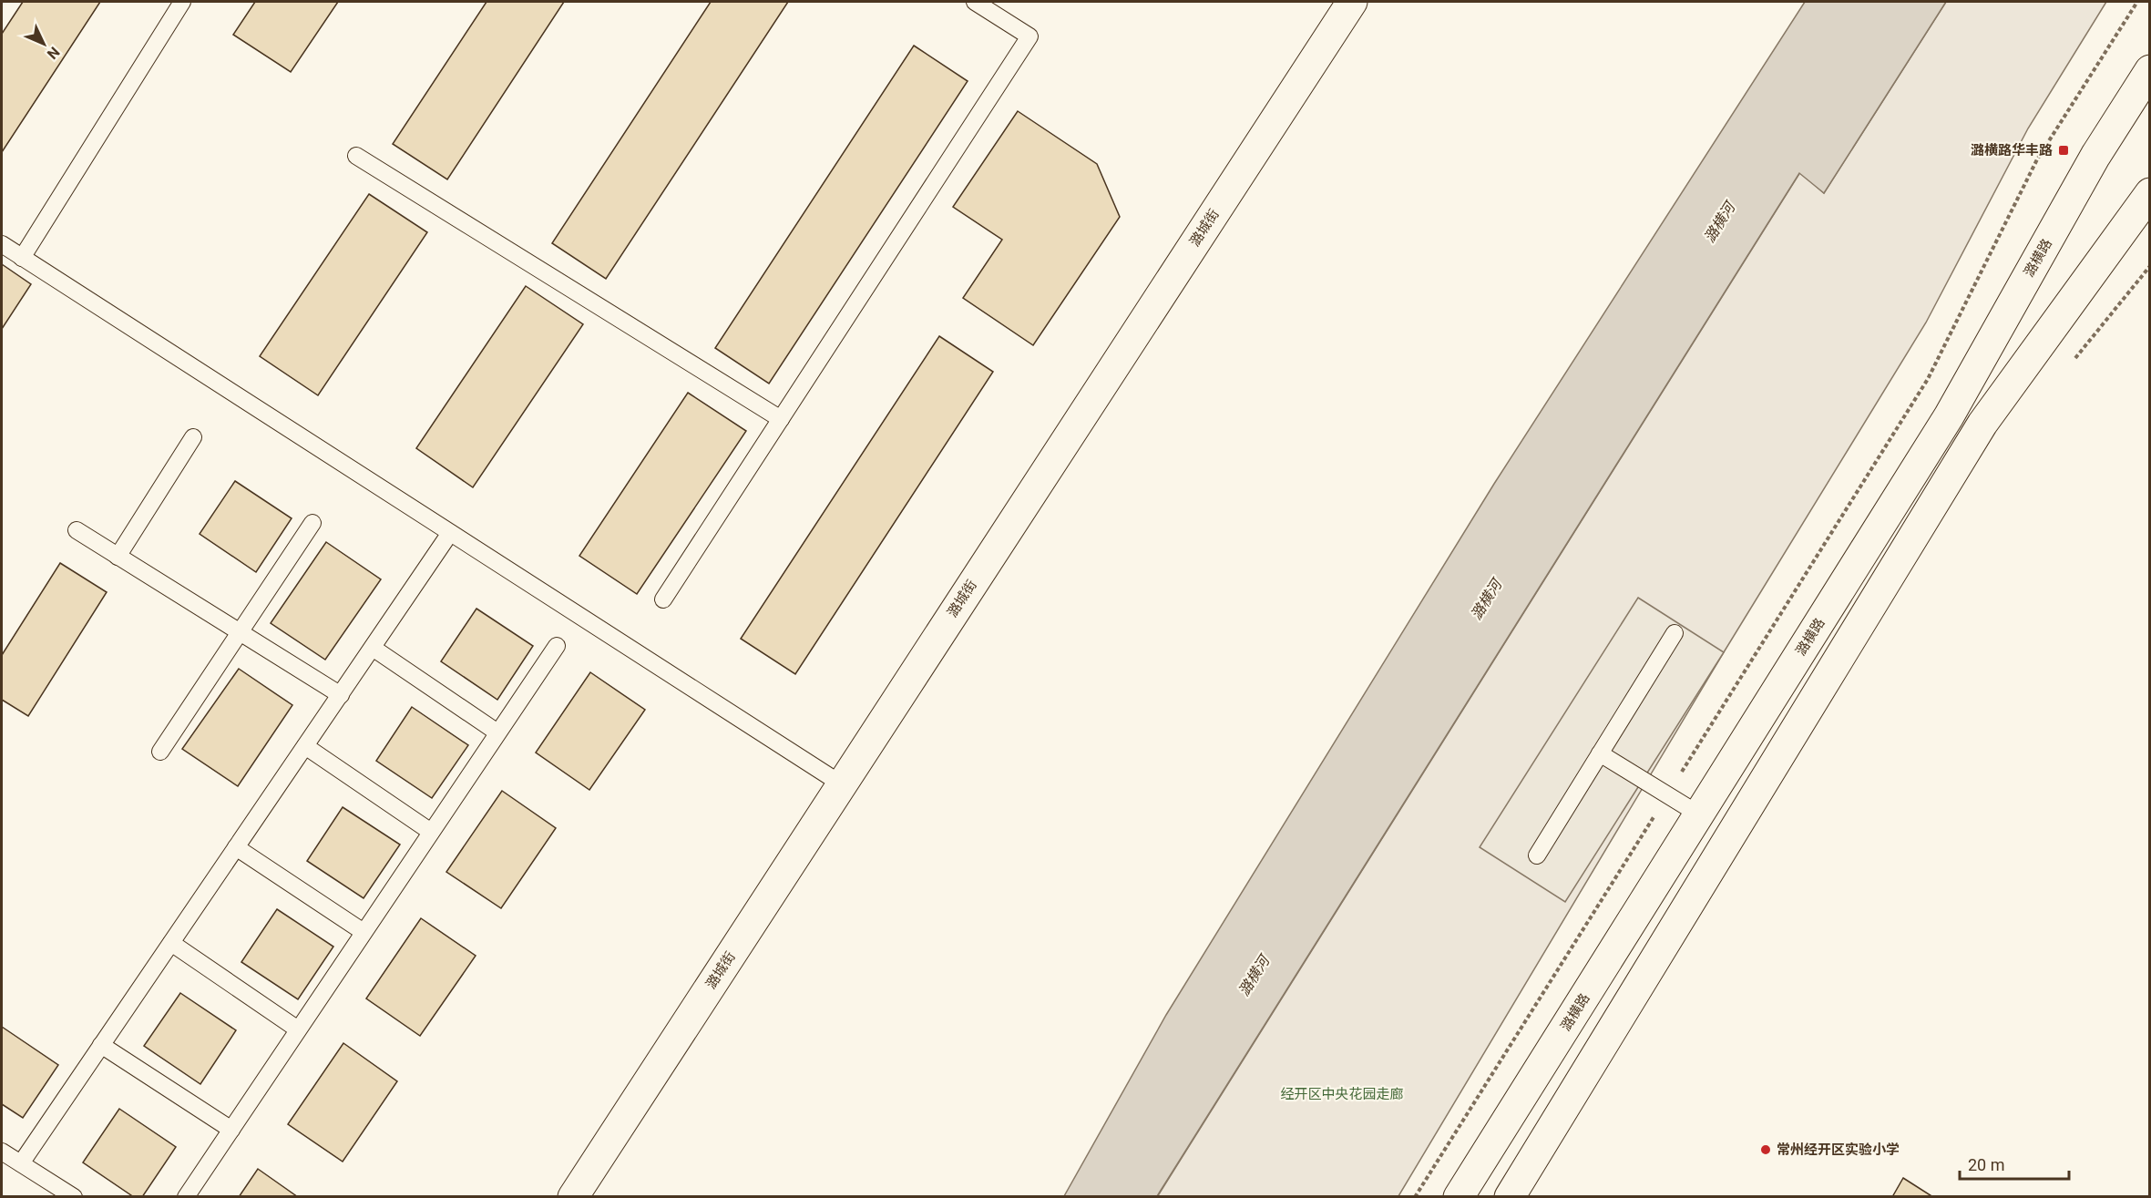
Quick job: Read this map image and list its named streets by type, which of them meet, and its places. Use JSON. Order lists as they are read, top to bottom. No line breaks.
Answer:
{"streets":{"main road":["潞城街","潞横路"]},"water":["潞横河"],"parks":["经开区中央花园走廊"],"places":{"transit":["潞横路华丰路"],"other":["常州经开区实验小学"]},"scale_bar":"20 m","north":"bottom right"}
